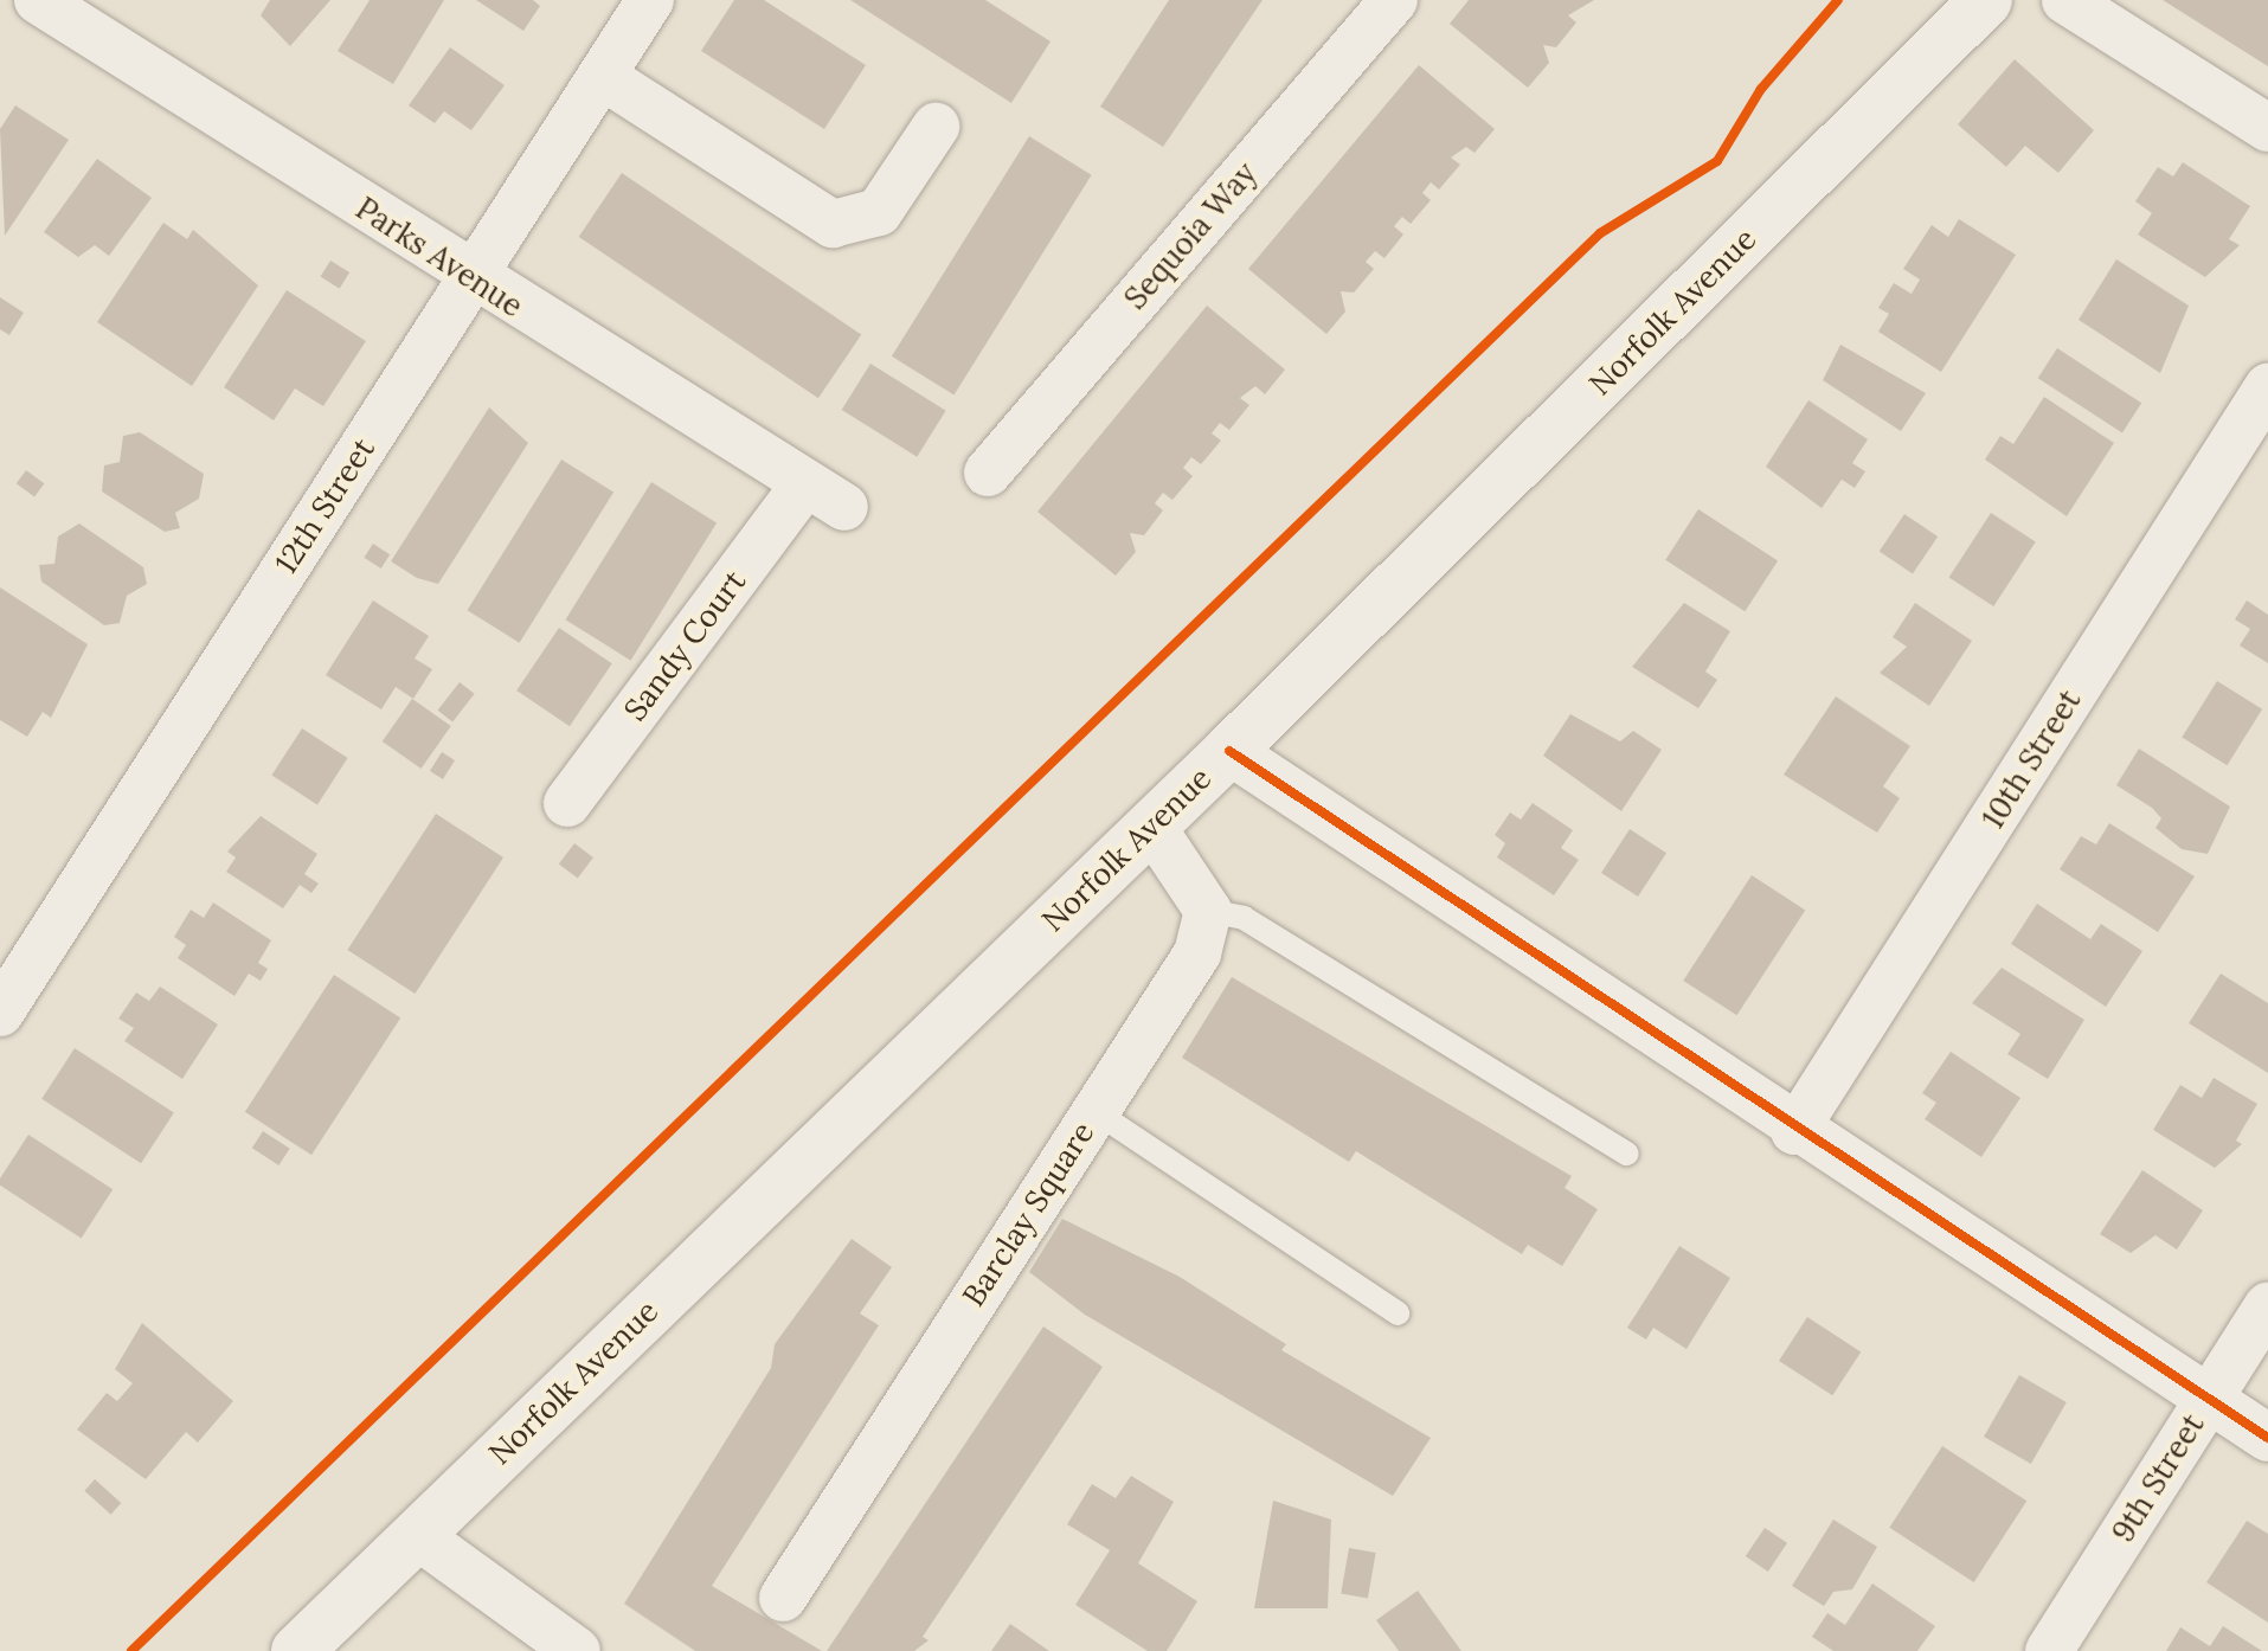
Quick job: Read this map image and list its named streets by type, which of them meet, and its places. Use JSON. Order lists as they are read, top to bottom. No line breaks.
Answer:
{"streets":{"main road":["Norfolk Avenue"],"street":["Sequoia Way","Parks Avenue","12th Street","Sandy Court","10th Street","Barclay Square","9th Street"]},"crossings":[["Parks Avenue","12th Street"],["Parks Avenue","Sandy Court"]]}
